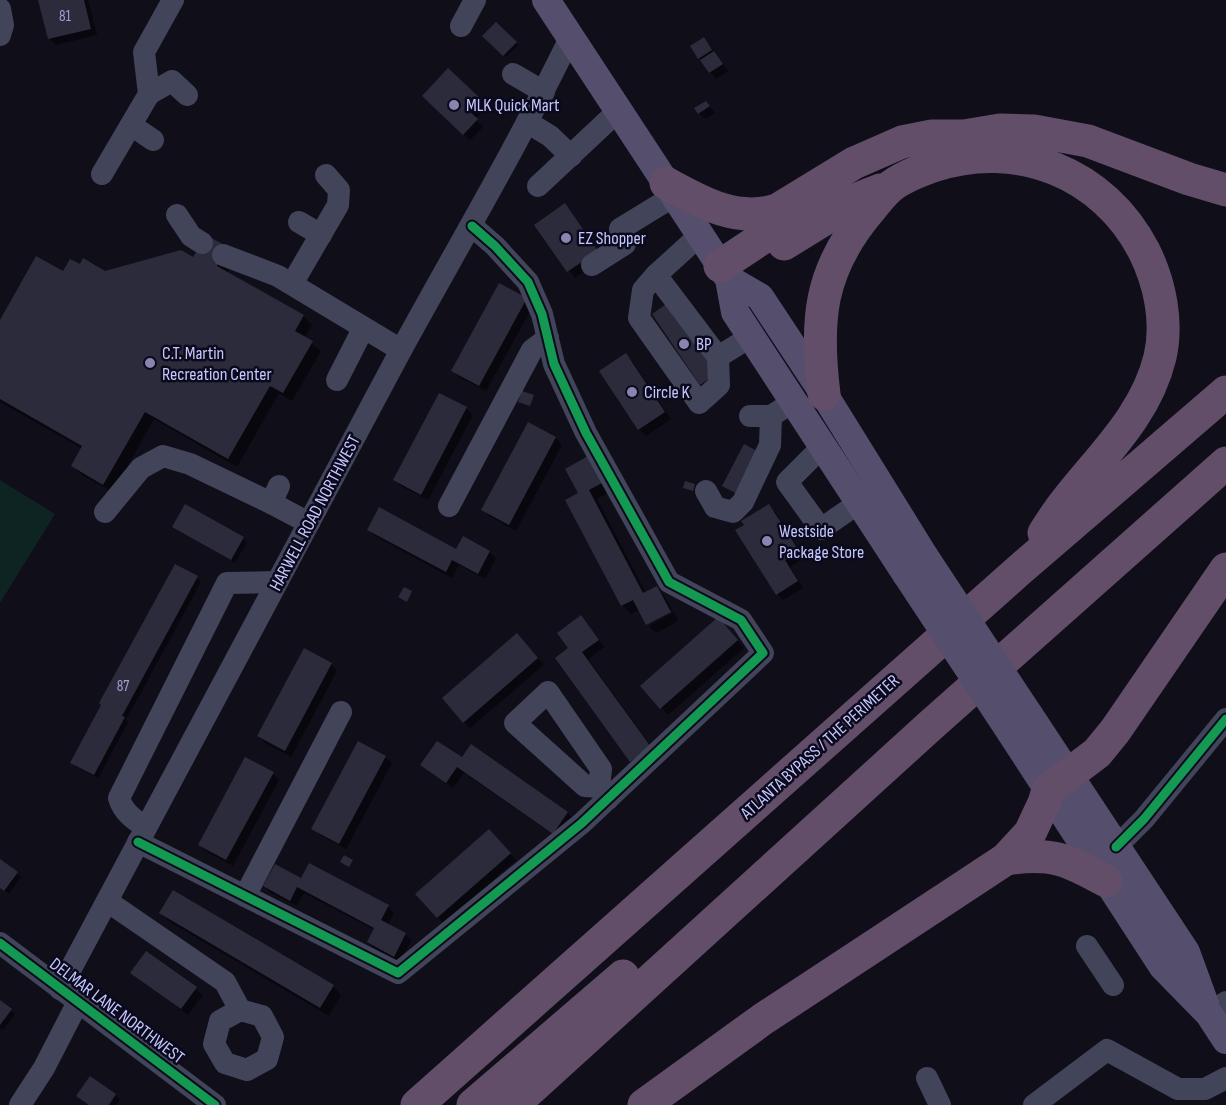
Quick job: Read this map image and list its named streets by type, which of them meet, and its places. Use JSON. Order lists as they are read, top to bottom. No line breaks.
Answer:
{"streets":{"highway":["ATLANTA BYPASS / THE PERIMETER"],"street":["HARWELL ROAD NORTHWEST","DELMAR LANE NORTHWEST"]},"crossings":[["HARWELL ROAD NORTHWEST","DELMAR LANE NORTHWEST"]],"places":["MLK Quick Mart","EZ Shopper","BP","C.T. Martin Recreation Center","Circle K","Westside Package Store"],"house_numbers":["81","87"]}
